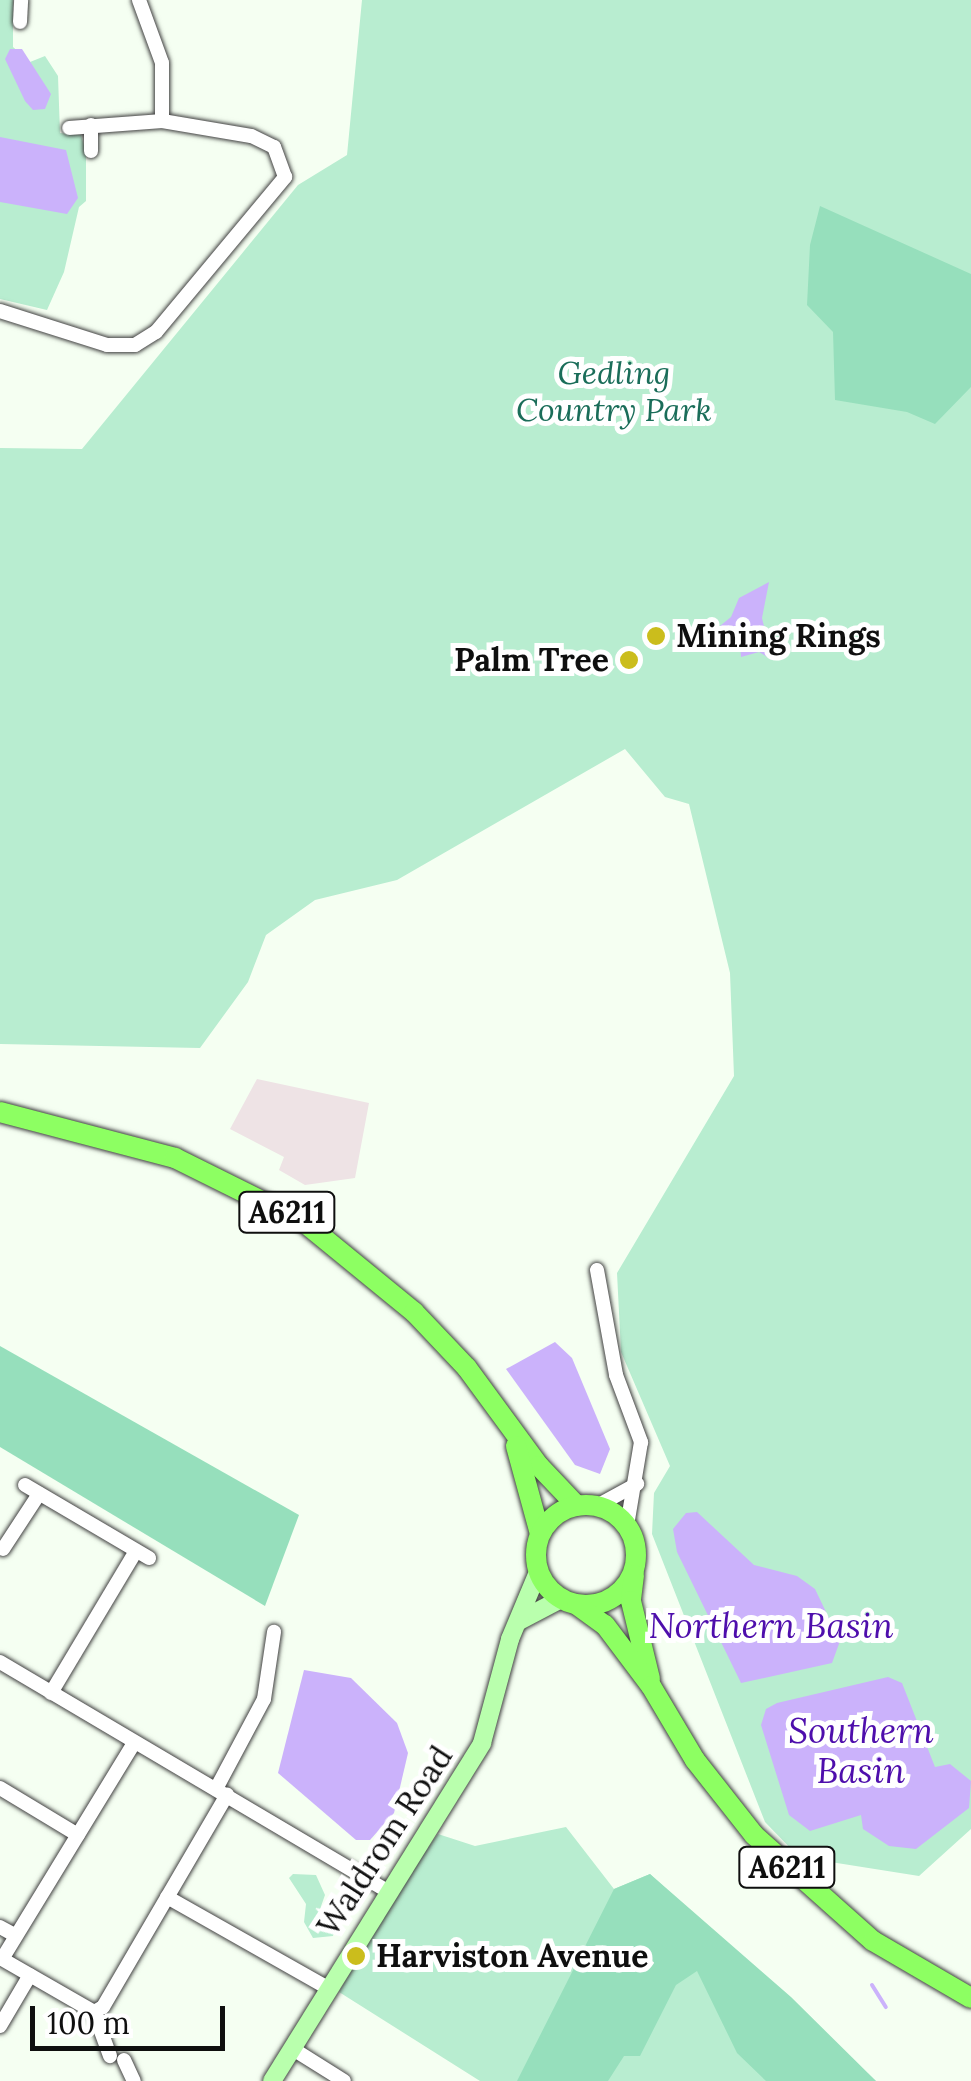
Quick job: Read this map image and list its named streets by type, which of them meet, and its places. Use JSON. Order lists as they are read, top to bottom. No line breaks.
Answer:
{"streets":{"main road":["A6211"],"street":["Waldrom Road"]},"crossings":[["A6211","Waldrom Road"]],"water":["Northern Basin","Southern Basin"],"parks":["Gedling Country Park"],"places":["Mining Rings","Palm Tree","Harviston Avenue"],"scale_bar":"100 m"}
